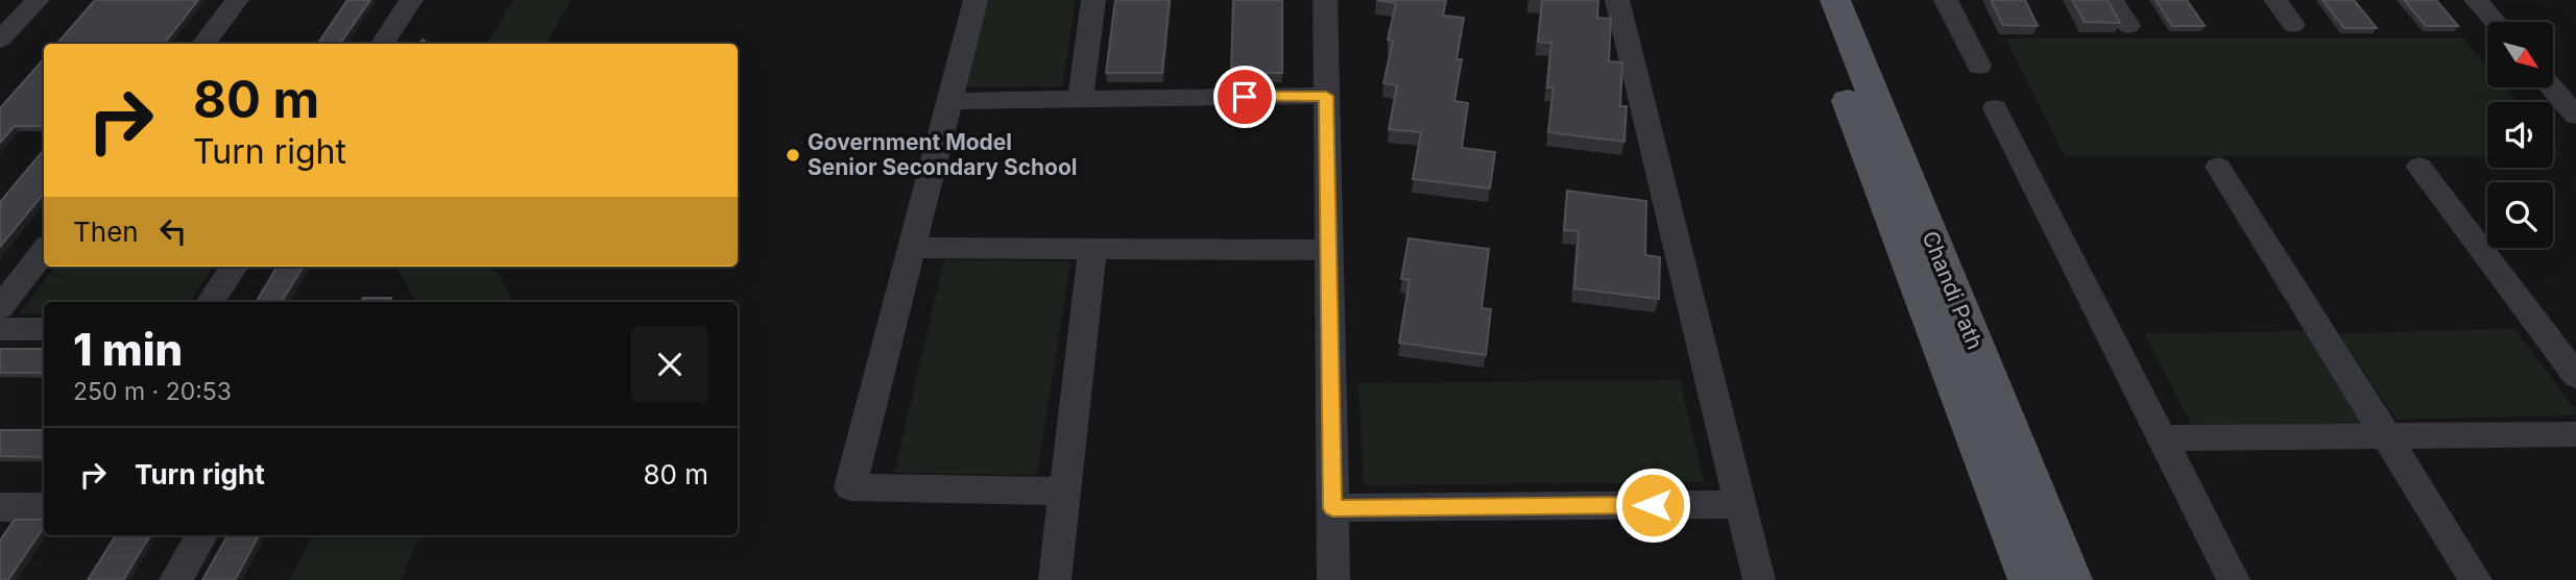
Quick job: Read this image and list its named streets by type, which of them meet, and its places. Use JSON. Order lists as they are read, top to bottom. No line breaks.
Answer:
{"streets":{"main road":["Chandi Path"]},"places":["Government Model Senior Secondary School"],"north":"bottom right","page":{"turn":["80 m","Turn right"],"then":"Then","heading":["1 min","250 m · 20:53"],"list":[{"name":"Turn right","value":"80 m"}]}}
